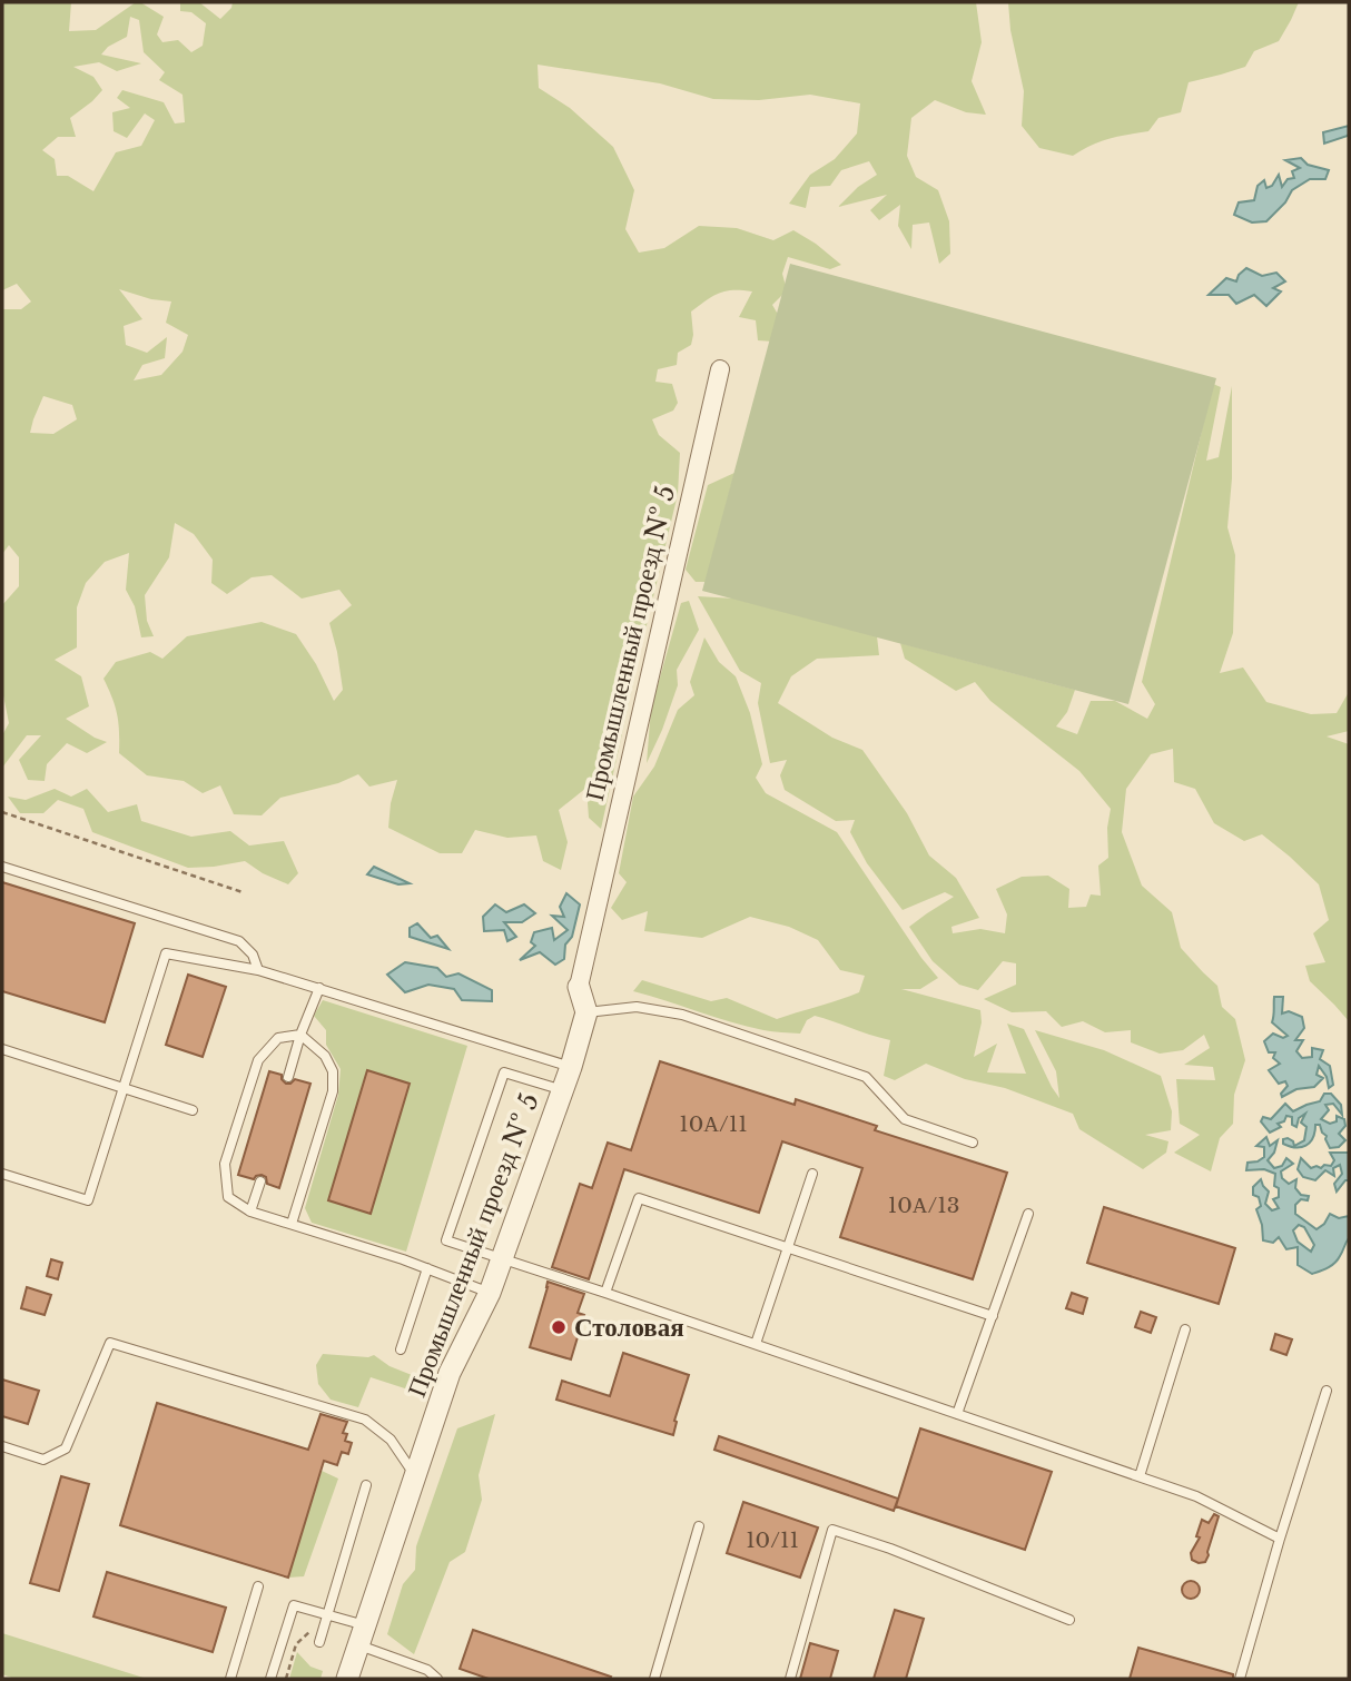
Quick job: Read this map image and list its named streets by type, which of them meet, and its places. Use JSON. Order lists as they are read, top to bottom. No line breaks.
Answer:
{"streets":{"street":["Промышленный проезд № 5"]},"places":["Столовая"],"house_numbers":["10А/11","10А/13","10/11"]}
